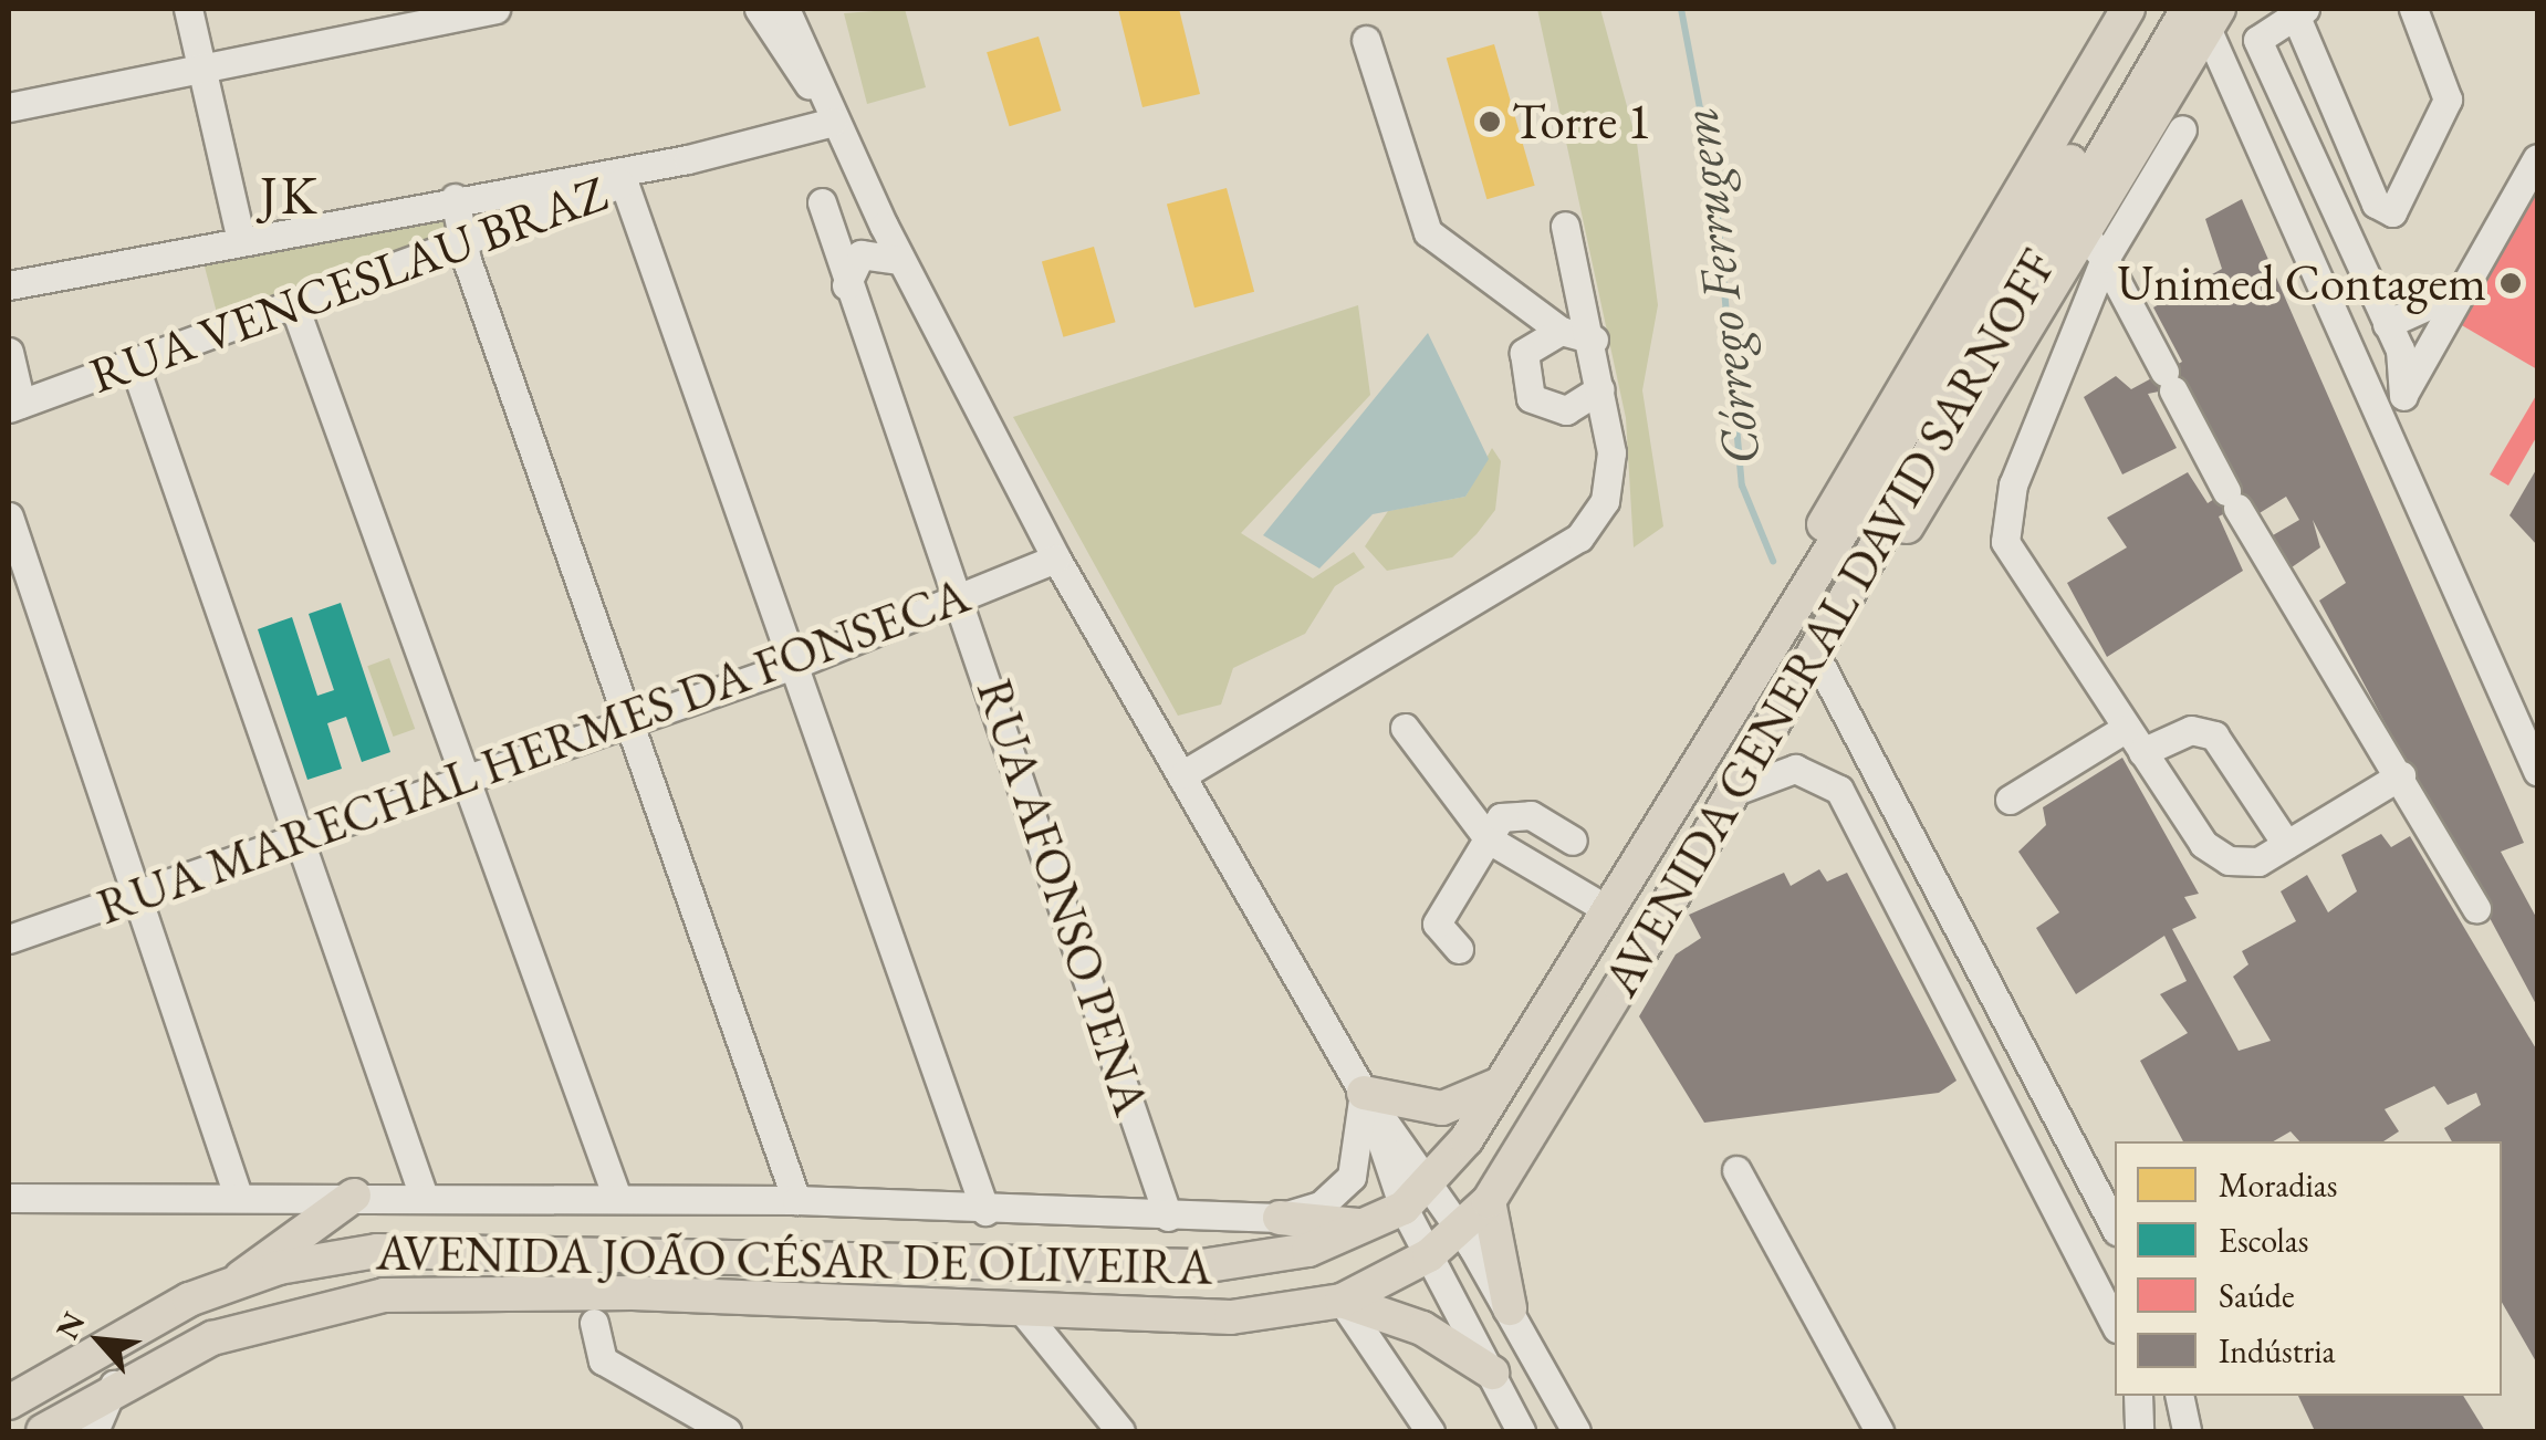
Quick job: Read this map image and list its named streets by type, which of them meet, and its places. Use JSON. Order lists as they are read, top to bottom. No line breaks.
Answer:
{"streets":{"main road":["AVENIDA GENERAL DAVID SARNOFF","AVENIDA JOÃO CÉSAR DE OLIVEIRA"],"street":["RUA VENCESLAU BRAZ","RUA MARECHAL HERMES DA FONSECA","RUA AFONSO PENA"]},"crossings":[["AVENIDA GENERAL DAVID SARNOFF","AVENIDA JOÃO CÉSAR DE OLIVEIRA"],["RUA MARECHAL HERMES DA FONSECA","RUA AFONSO PENA"]],"districts":["JK"],"water":["Córrego Ferrugem"],"places":["Torre 1","Unimed Contagem"],"legend":["Moradias","Escolas","Saúde","Indústria"],"north":"top left"}
